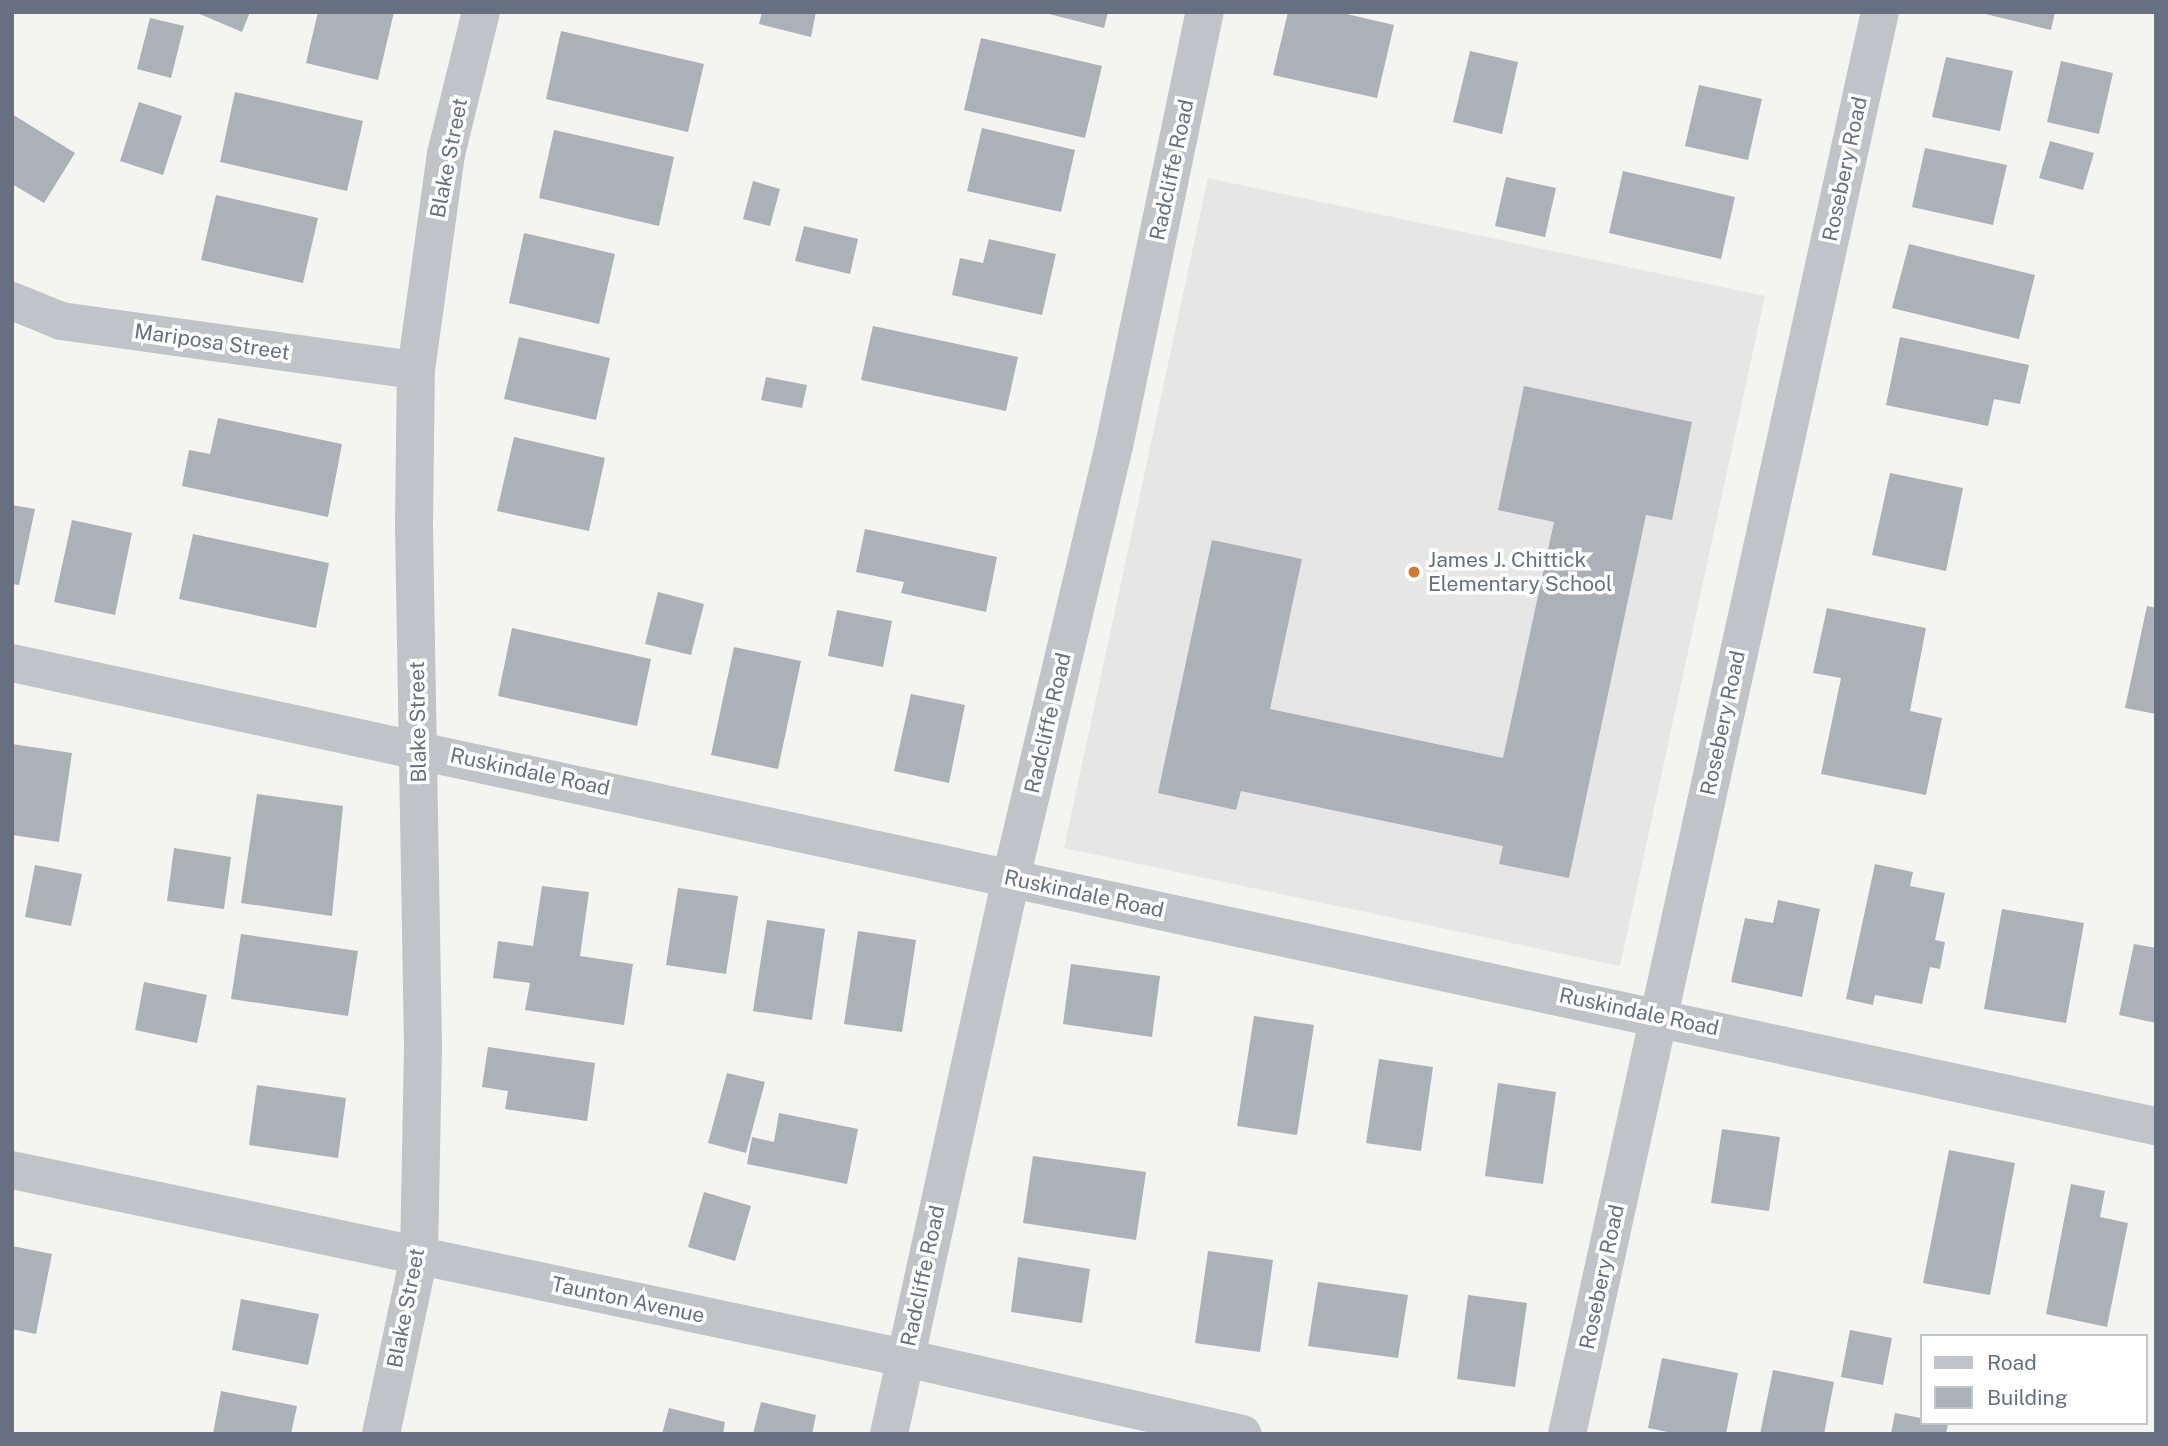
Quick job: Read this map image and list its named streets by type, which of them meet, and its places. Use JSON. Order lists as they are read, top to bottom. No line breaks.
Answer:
{"streets":{"street":["Blake Street","Rosebery Road","Radcliffe Road","Mariposa Street","Ruskindale Road","Taunton Avenue"]},"crossings":[["Blake Street","Mariposa Street"],["Blake Street","Ruskindale Road"],["Blake Street","Taunton Avenue"],["Rosebery Road","Ruskindale Road"],["Radcliffe Road","Ruskindale Road"],["Radcliffe Road","Taunton Avenue"]],"places":["James J. Chittick Elementary School"],"legend":["Road","Building"]}
